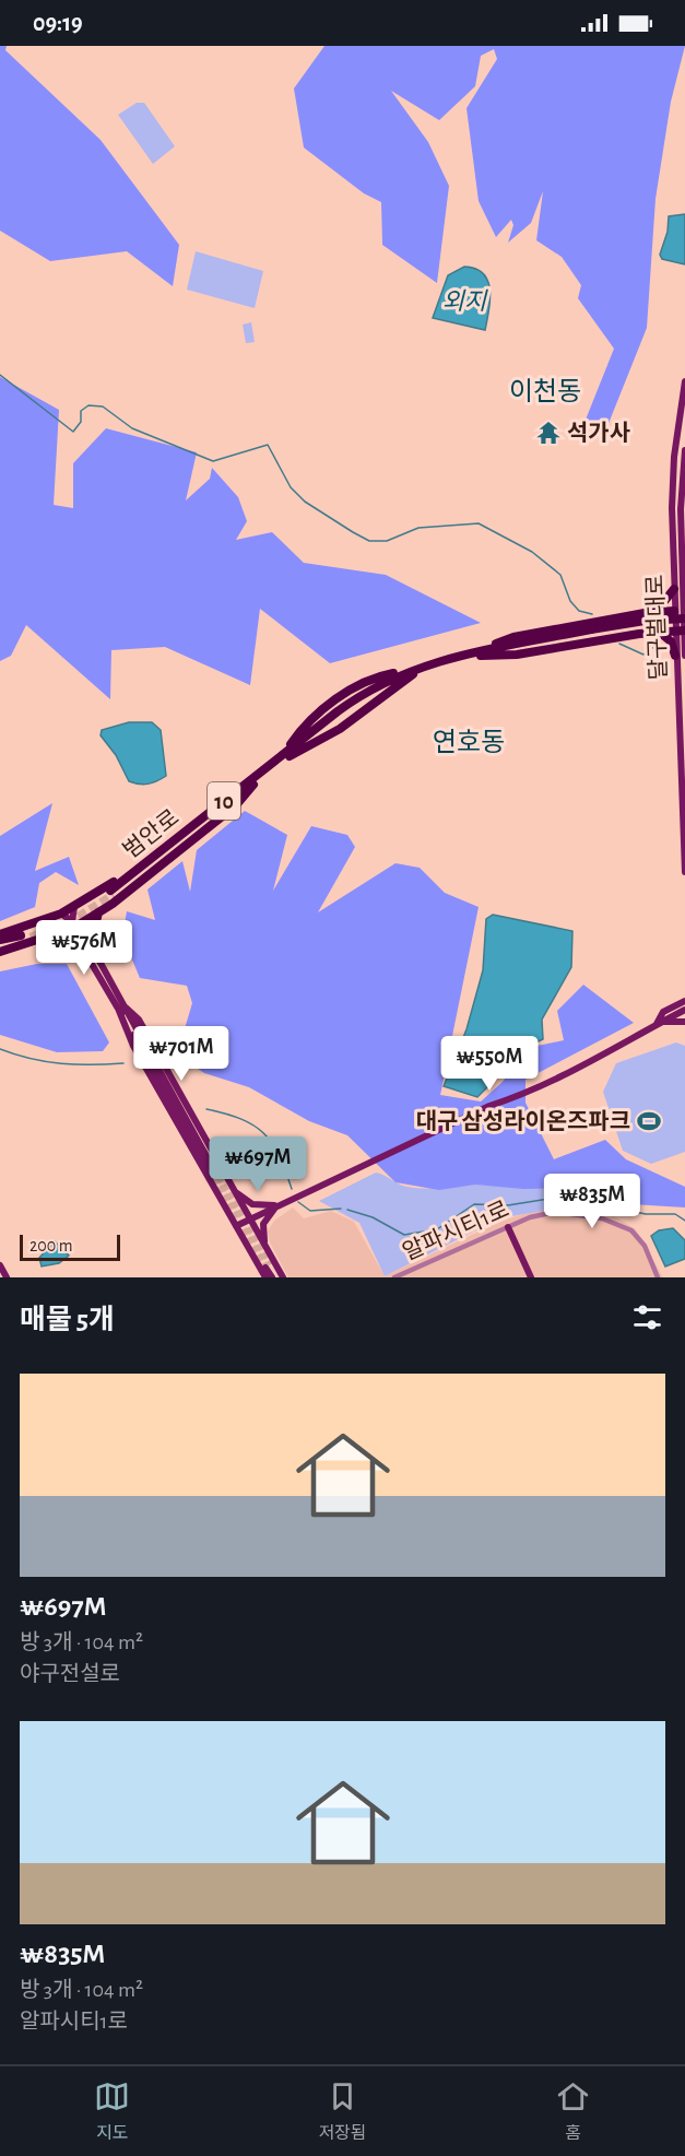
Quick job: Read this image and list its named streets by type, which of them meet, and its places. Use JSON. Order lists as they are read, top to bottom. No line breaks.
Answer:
{"streets":{"highway":["10"],"main road":["달구벌대로"],"street":["알파시티1로"]},"crossings":[["달구벌대로","10"]],"districts":["이천동","연호동"],"water":["외지"],"places":{"temple":["석가사"],"sports":["대구 삼성라이온즈파크"]},"scale_bar":"200 m","page":{"status":"09:19","price":["₩576M","₩701M","₩550M","₩697M","₩835M"],"scale":"200 m","heading":"매물 5개","list":[{"name":"₩697M","note":"방 3개 · 104 m² · 야구전설로"},{"name":"₩835M","note":"방 3개 · 104 m² · 알파시티1로"}],"tabs":["지도","저장됨","홈"]}}
